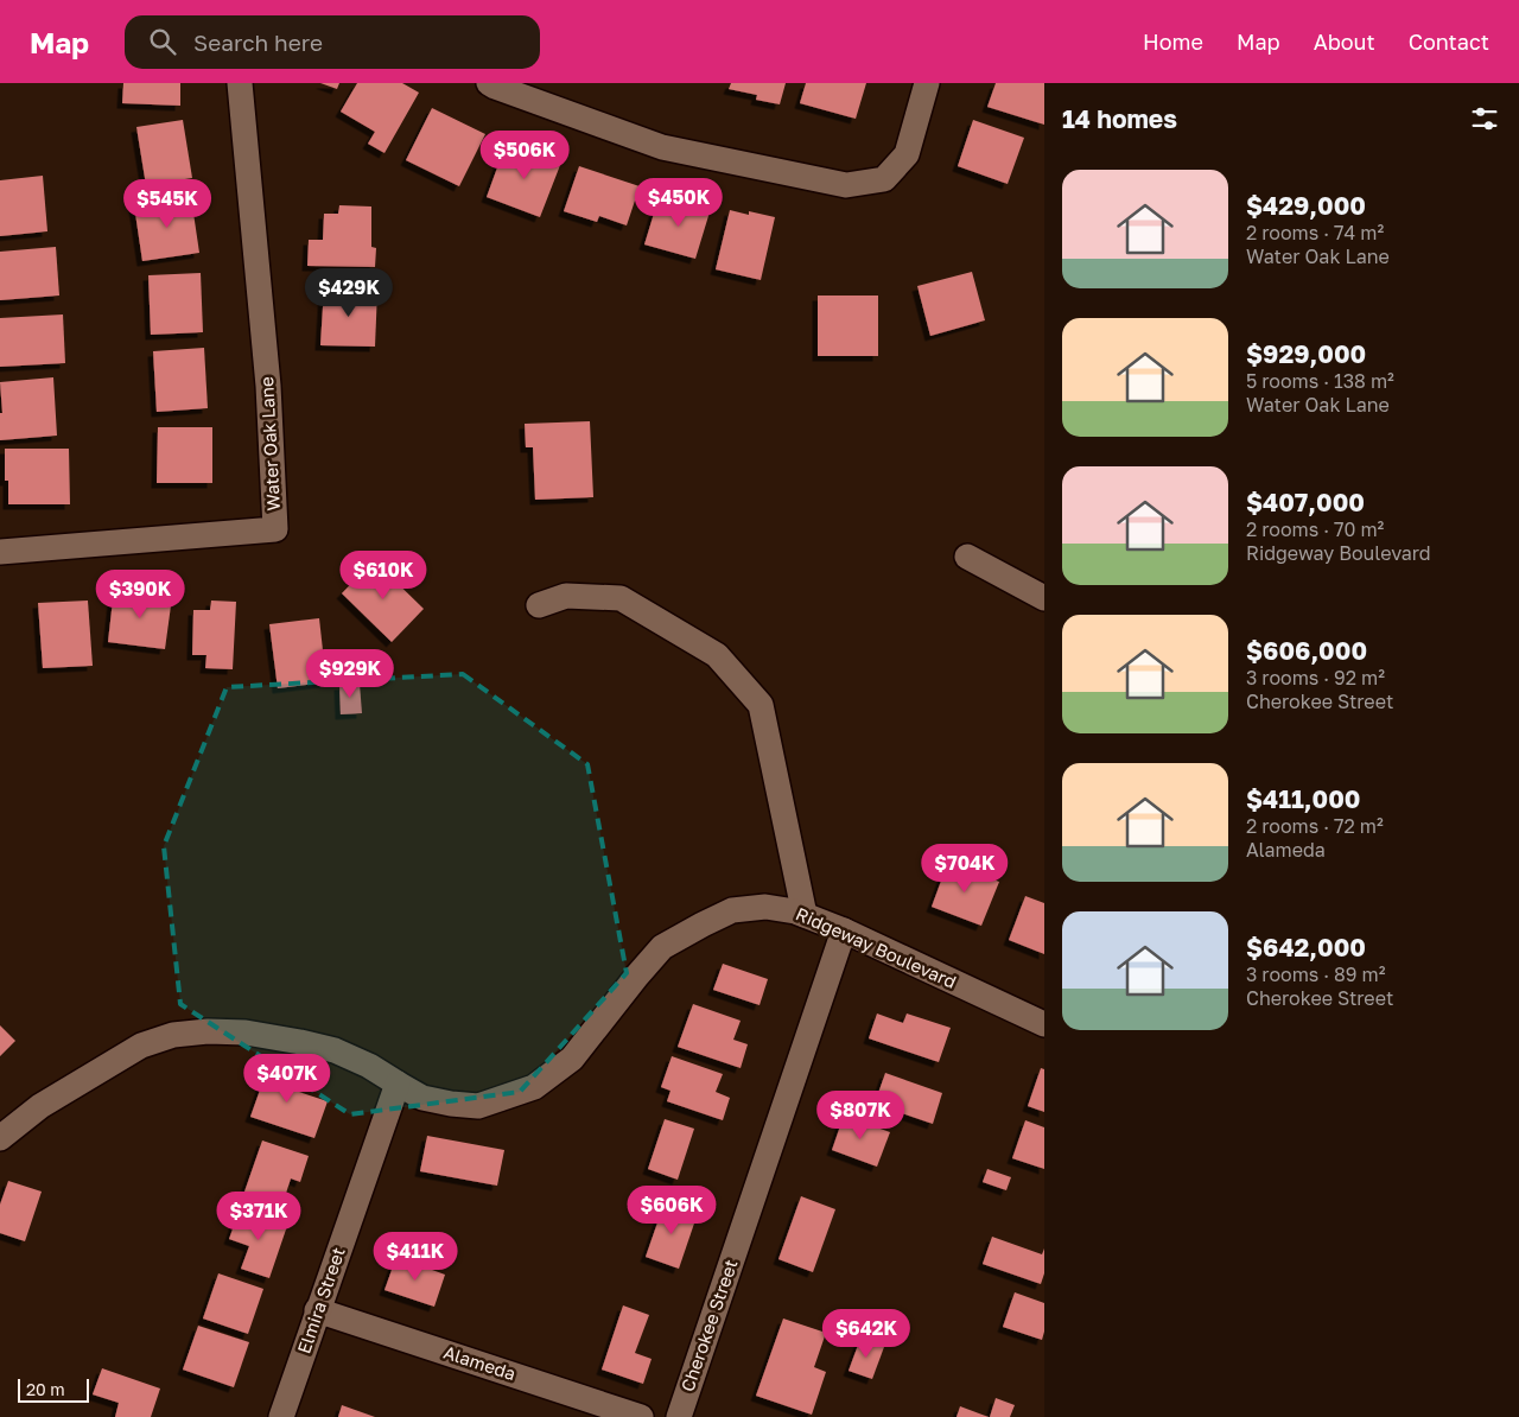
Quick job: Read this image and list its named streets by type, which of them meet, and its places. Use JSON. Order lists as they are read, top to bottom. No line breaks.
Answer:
{"streets":{"street":["Water Oak Lane","Ridgeway Boulevard","Elmira Street","Cherokee Street","Alameda"]},"crossings":[["Ridgeway Boulevard","Elmira Street"],["Ridgeway Boulevard","Cherokee Street"],["Elmira Street","Alameda"]],"scale_bar":"20 m","page":{"header":"Map","search":"Search here","nav":["Home","Map","About","Contact"],"heading":"14 homes","price":["$506K","$450K","$545K","$429K","$610K","$390K","$929K","$704K","$407K","$807K","$606K","$371K","$411K","$642K"],"list":[{"name":"$429,000","note":"2 rooms · 74 m² · Water Oak Lane"},{"name":"$929,000","note":"5 rooms · 138 m² · Water Oak Lane"},{"name":"$407,000","note":"2 rooms · 70 m² · Ridgeway Boulevard"},{"name":"$606,000","note":"3 rooms · 92 m² · Cherokee Street"},{"name":"$411,000","note":"2 rooms · 72 m² · Alameda"},{"name":"$642,000","note":"3 rooms · 89 m² · Cherokee Street"}],"scale":"20 m"}}
